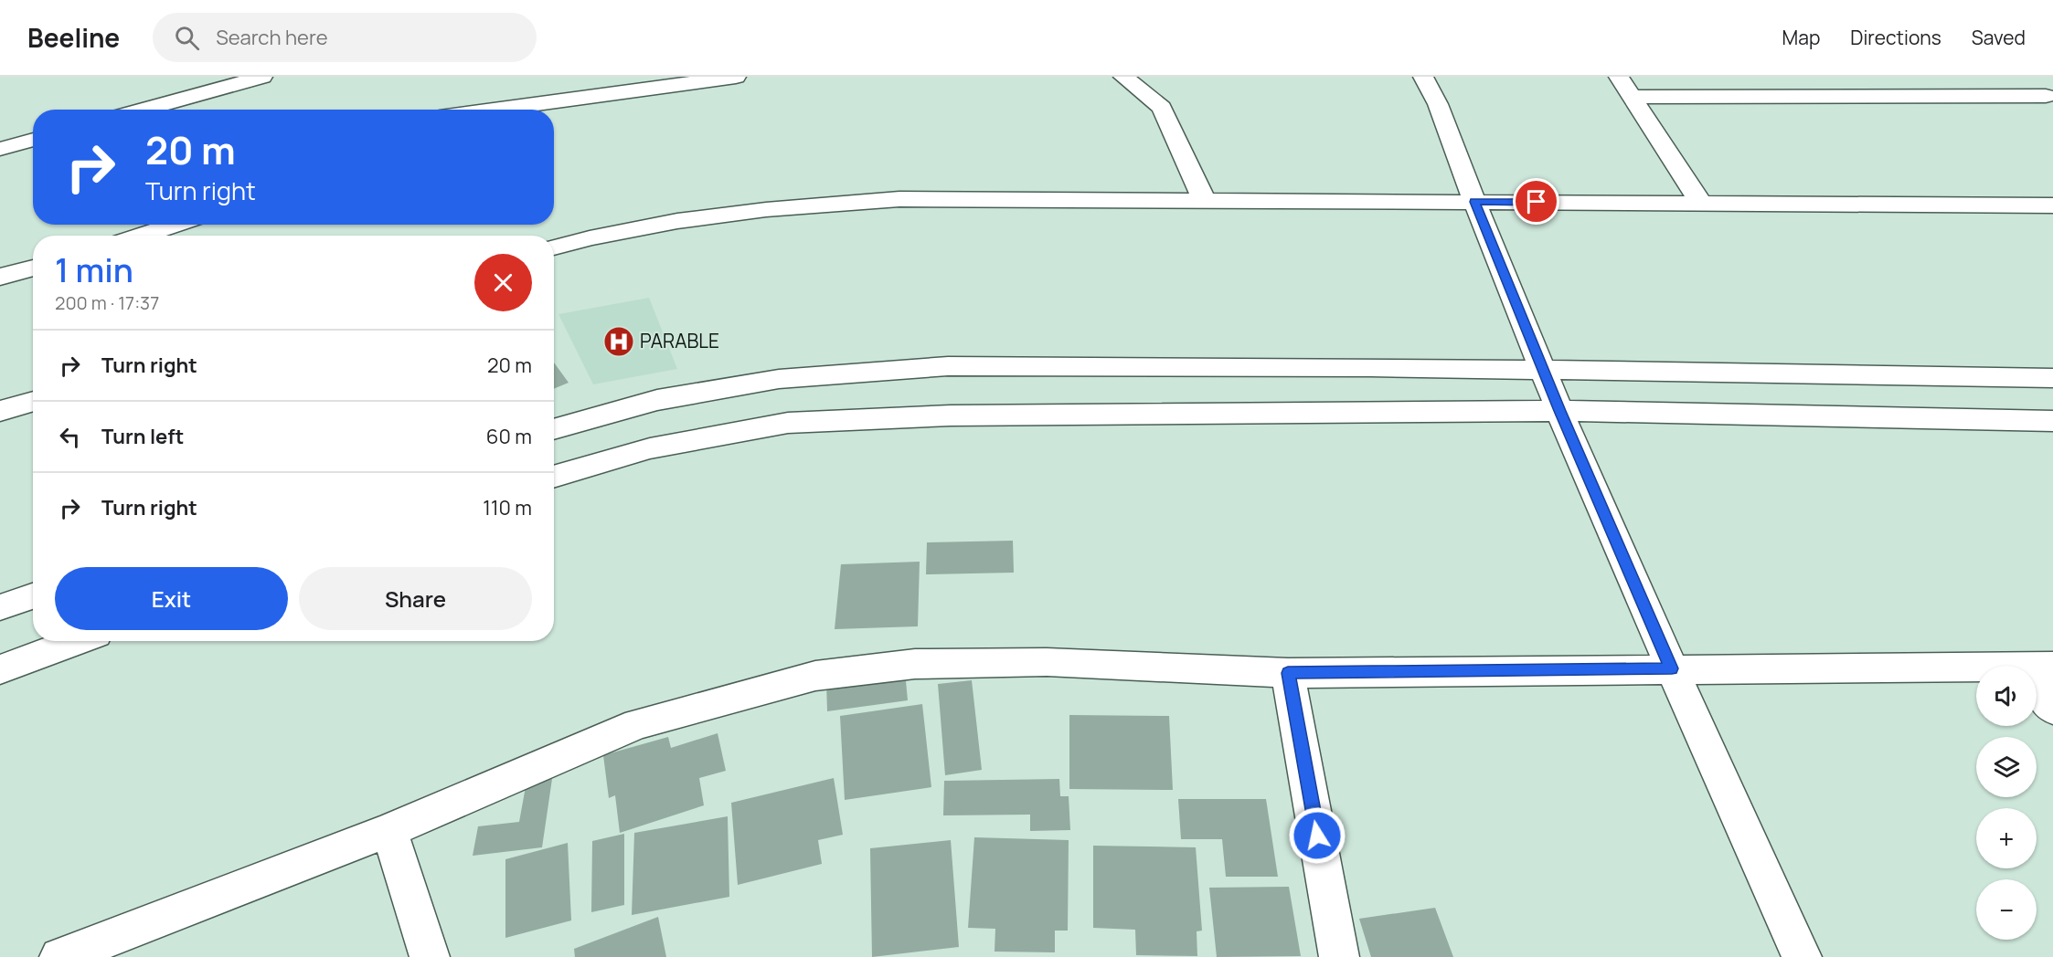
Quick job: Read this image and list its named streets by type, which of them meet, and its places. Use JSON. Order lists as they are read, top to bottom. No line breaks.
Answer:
{"places":{"hospital":["PARABLE"]},"page":{"header":"Beeline","search":"Search here","nav":["Map","Directions","Saved"],"turn":["20 m","Turn right"],"heading":["1 min","200 m · 17:37"],"list":[{"name":"Turn right","value":"20 m"},{"name":"Turn left","value":"60 m"},{"name":"Turn right","value":"110 m"}],"buttons":["Exit","Share"],"map_buttons":["+","−"]}}
